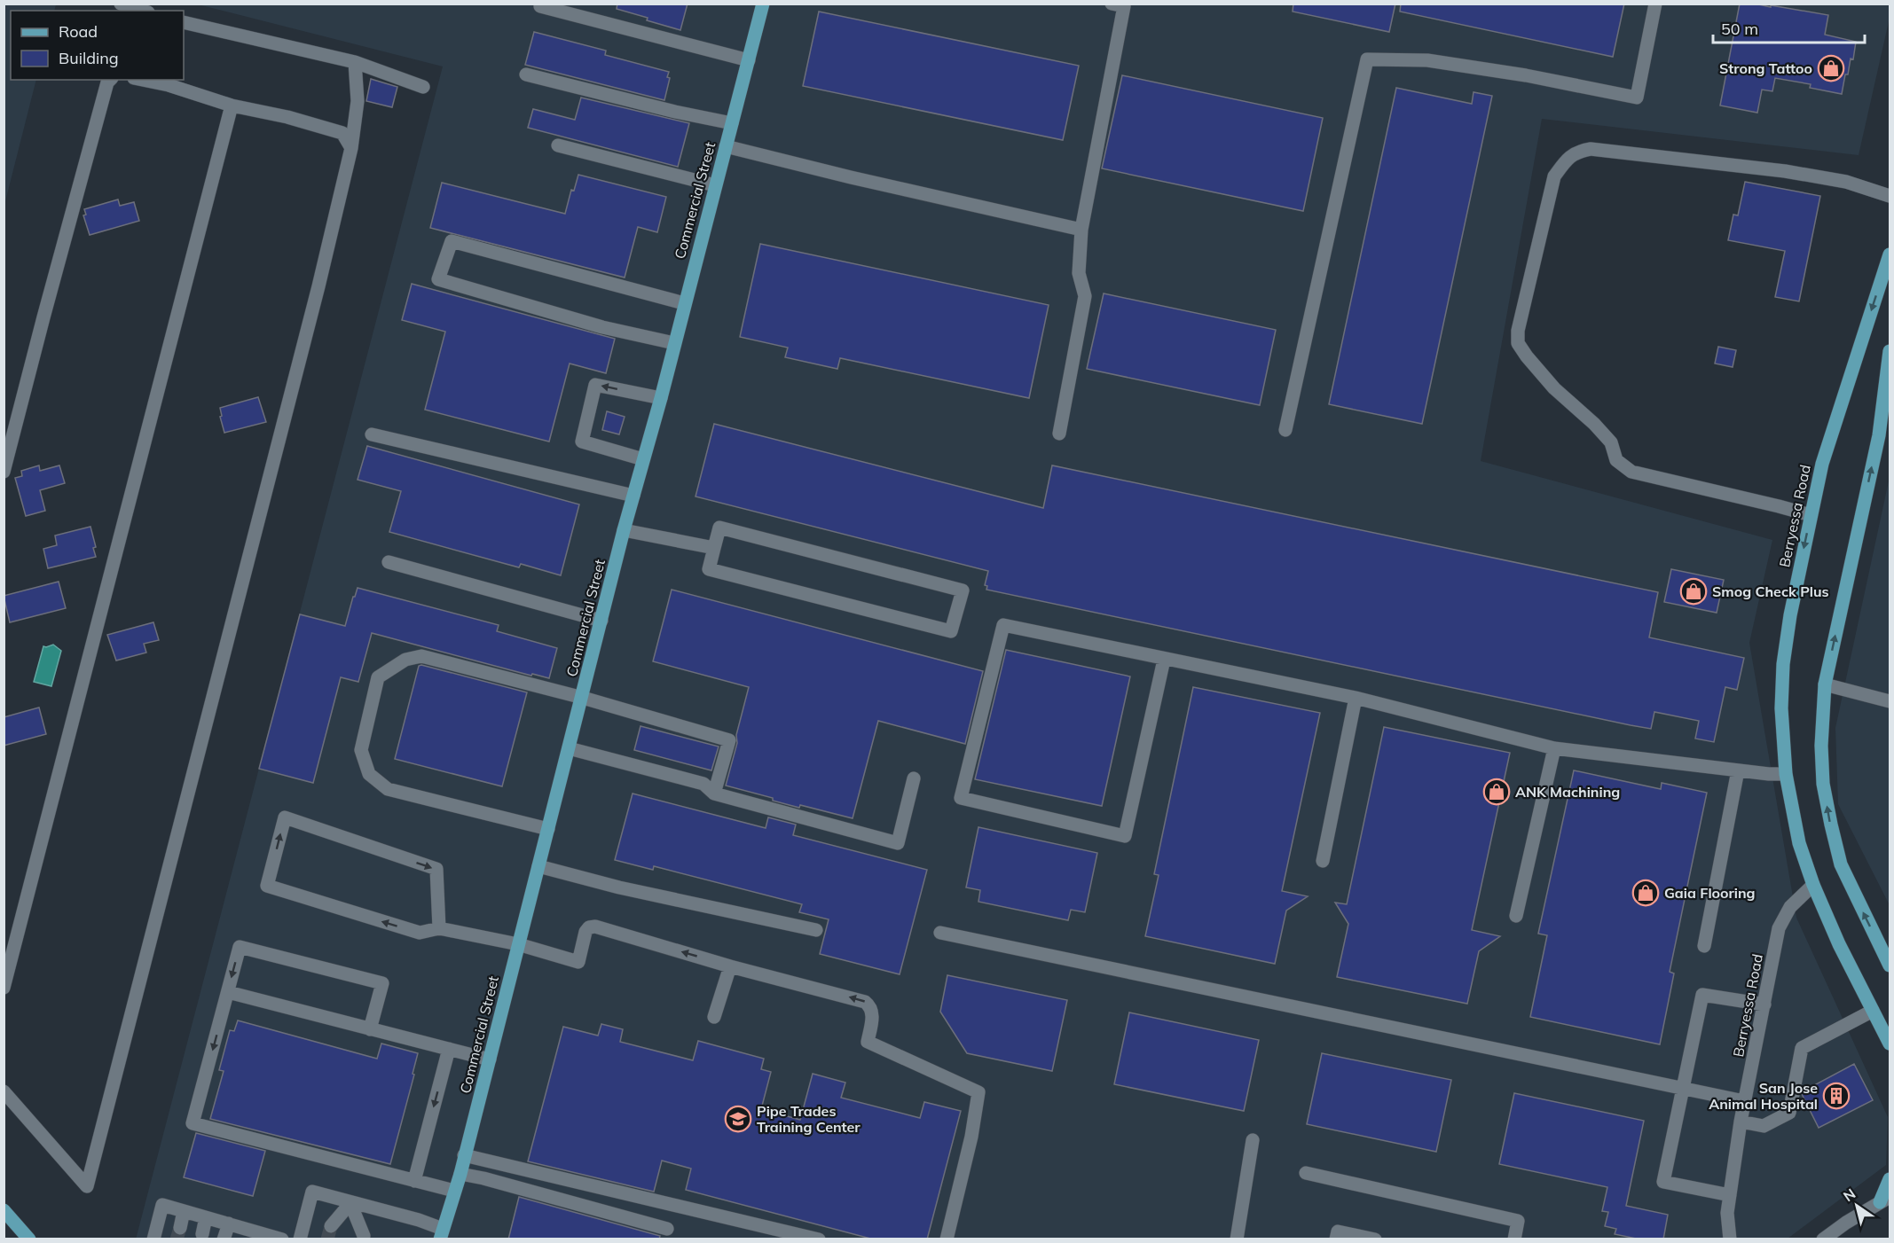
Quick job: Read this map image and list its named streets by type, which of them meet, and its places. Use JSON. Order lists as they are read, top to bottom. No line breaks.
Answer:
{"streets":{"main road":["Commercial Street","Berryessa Road"]},"places":{"shop":["Strong Tattoo","Smog Check Plus","ANK Machining","Gaia Flooring"],"building":["San Jose Animal Hospital"],"school or university":["Pipe Trades Training Center"]},"legend":["Road","Building"],"scale_bar":"50 m","north":"top left"}
